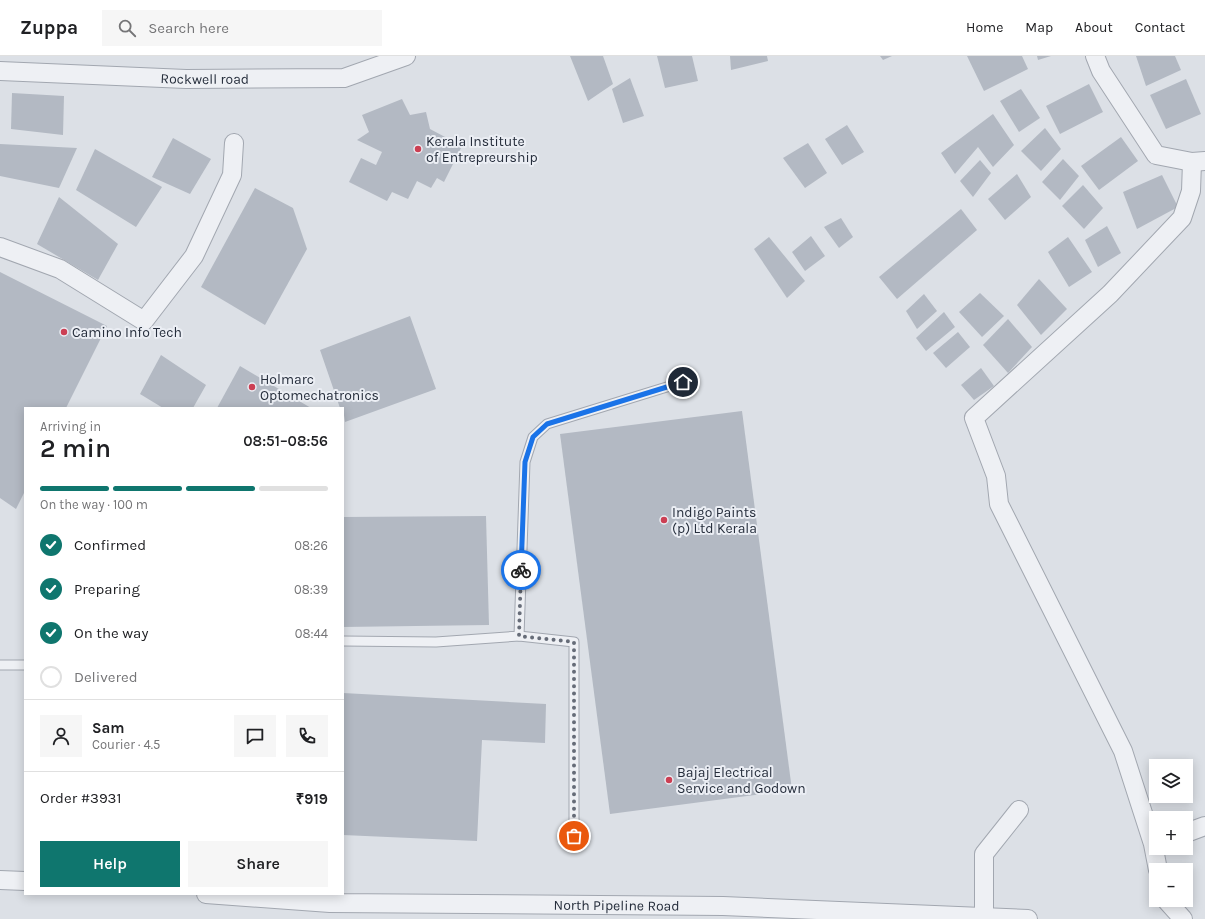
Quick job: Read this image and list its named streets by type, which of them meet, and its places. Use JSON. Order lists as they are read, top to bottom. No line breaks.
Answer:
{"streets":{"street":["Rockwell road","North Pipeline Road"]},"places":["Kerala Institute of Entrepreurship","Camino Info Tech","Holmarc Optomechatronics","Indigo Paints (p) Ltd Kerala","Bajaj Electrical Service and Godown"],"page":{"header":"Zuppa","search":"Search here","nav":["Home","Map","About","Contact"],"heading":["2 min","Arriving in","08:51–08:56"],"panel":["Sam","Courier · 4.5","Order #3931","₹919"],"bar":"On the way · 100 m","list":[["Confirmed","08:26"],["Preparing","08:39"],["On the way","08:44"],"Delivered"],"map_buttons":["+","−"],"buttons":["Help","Share"]}}
